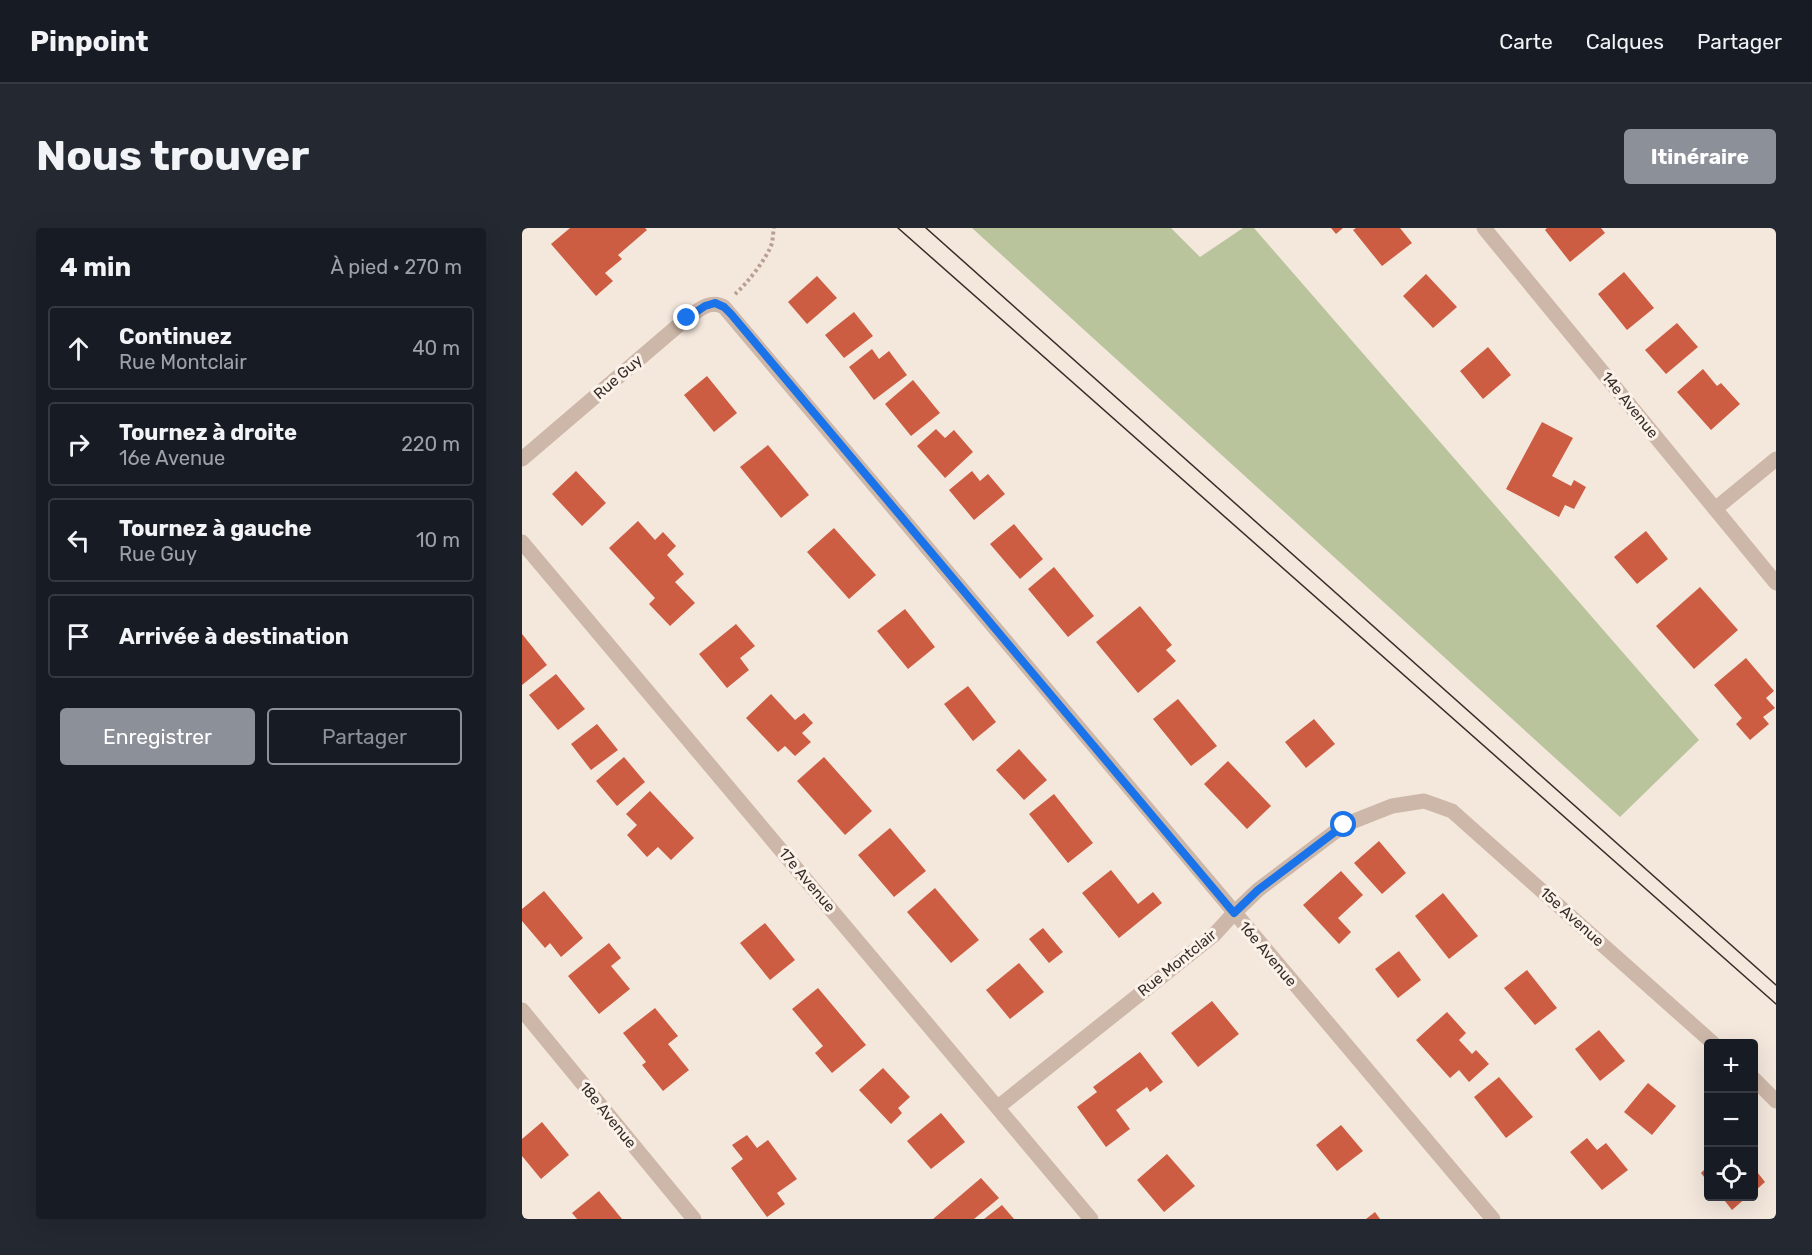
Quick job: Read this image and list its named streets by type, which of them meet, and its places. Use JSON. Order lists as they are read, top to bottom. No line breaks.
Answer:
{"streets":{"street":["Rue Guy","14e Avenue","17e Avenue","15e Avenue","16e Avenue","Rue Montclair","18e Avenue"]},"crossings":[["Rue Guy","16e Avenue"],["17e Avenue","Rue Montclair"],["15e Avenue","Rue Montclair"],["16e Avenue","Rue Montclair"]],"page":{"header":"Pinpoint","nav":["Carte","Calques","Partager"],"buttons":["Itinéraire",["Enregistrer","Partager"]],"title":"Nous trouver","heading":["4 min","À pied · 270 m"],"list":[["Continuez","Rue Montclair","40 m"],["Tournez à droite","16e Avenue","220 m"],["Tournez à gauche","Rue Guy","10 m"],"Arrivée à destination"],"map_buttons":["+","−"]}}
